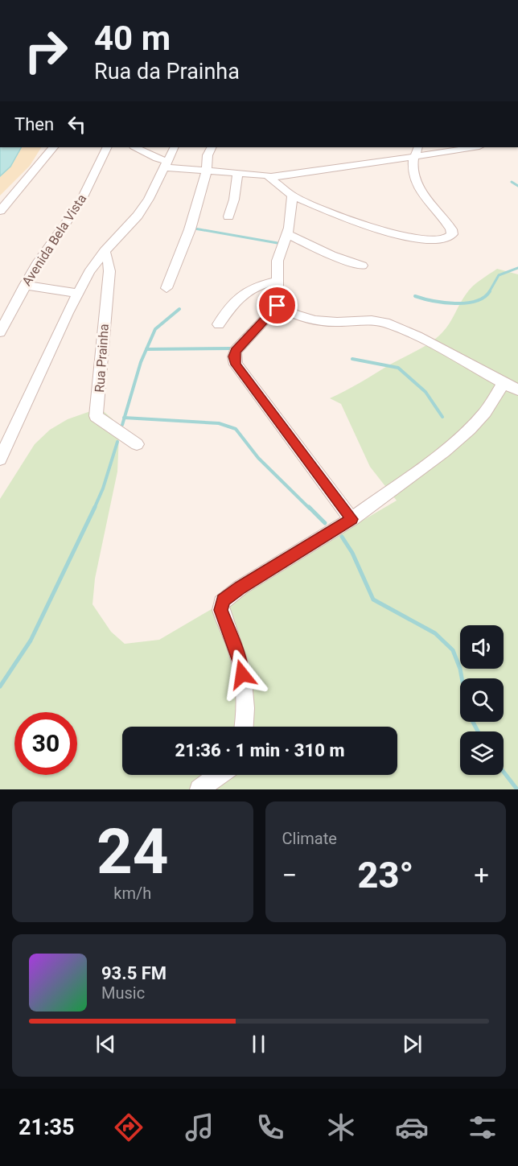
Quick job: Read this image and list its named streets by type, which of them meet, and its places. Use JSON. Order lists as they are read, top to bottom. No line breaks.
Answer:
{"streets":{"street":["Avenida Bela Vista","Rua Prainha"]},"page":{"turn":["40 m","Rua da Prainha"],"then":"Then","limit":"30","trip":"21:36 · 1 min · 310 m","tile":[["24","km/h"],"Climate"],"heat":["−","23°","+"],"song":["93.5 FM","Music"],"tabs":"21:35"}}
